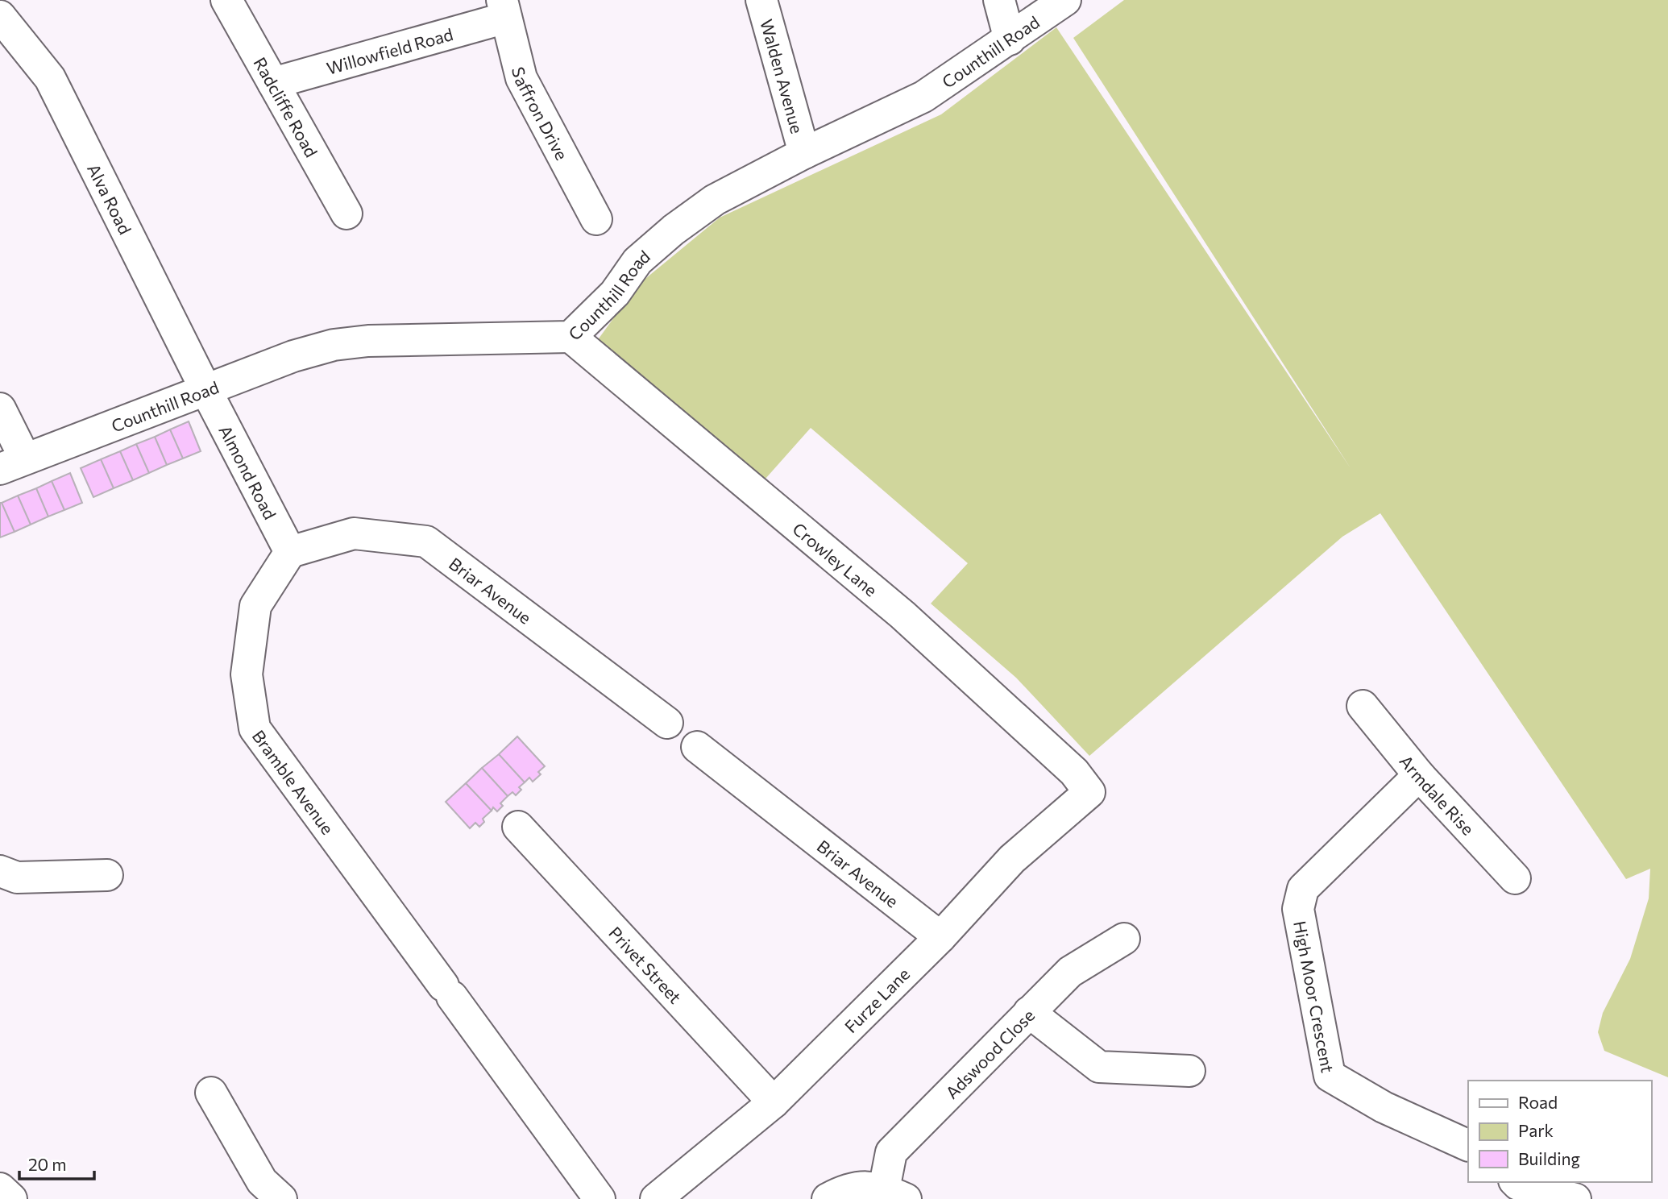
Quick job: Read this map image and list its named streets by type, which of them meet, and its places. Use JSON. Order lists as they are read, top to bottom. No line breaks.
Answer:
{"streets":{"street":["Willowfield Road","Counthill Road","Walden Avenue","Radcliffe Road","Saffron Drive","Alva Road","Almond Road","Crowley Lane","Briar Avenue","Bramble Avenue","Armdale Rise","Privet Street","High Moor Crescent","Furze Lane","Adswood Close"]},"crossings":[["Willowfield Road","Radcliffe Road"],["Willowfield Road","Saffron Drive"],["Counthill Road","Walden Avenue"],["Counthill Road","Alva Road"],["Counthill Road","Almond Road"],["Counthill Road","Crowley Lane"],["Alva Road","Almond Road"],["Almond Road","Briar Avenue"],["Almond Road","Bramble Avenue"],["Crowley Lane","Furze Lane"],["Briar Avenue","Bramble Avenue"],["Briar Avenue","Furze Lane"],["Armdale Rise","High Moor Crescent"],["Privet Street","Furze Lane"]],"legend":["Road","Park","Building"],"scale_bar":"20 m"}
